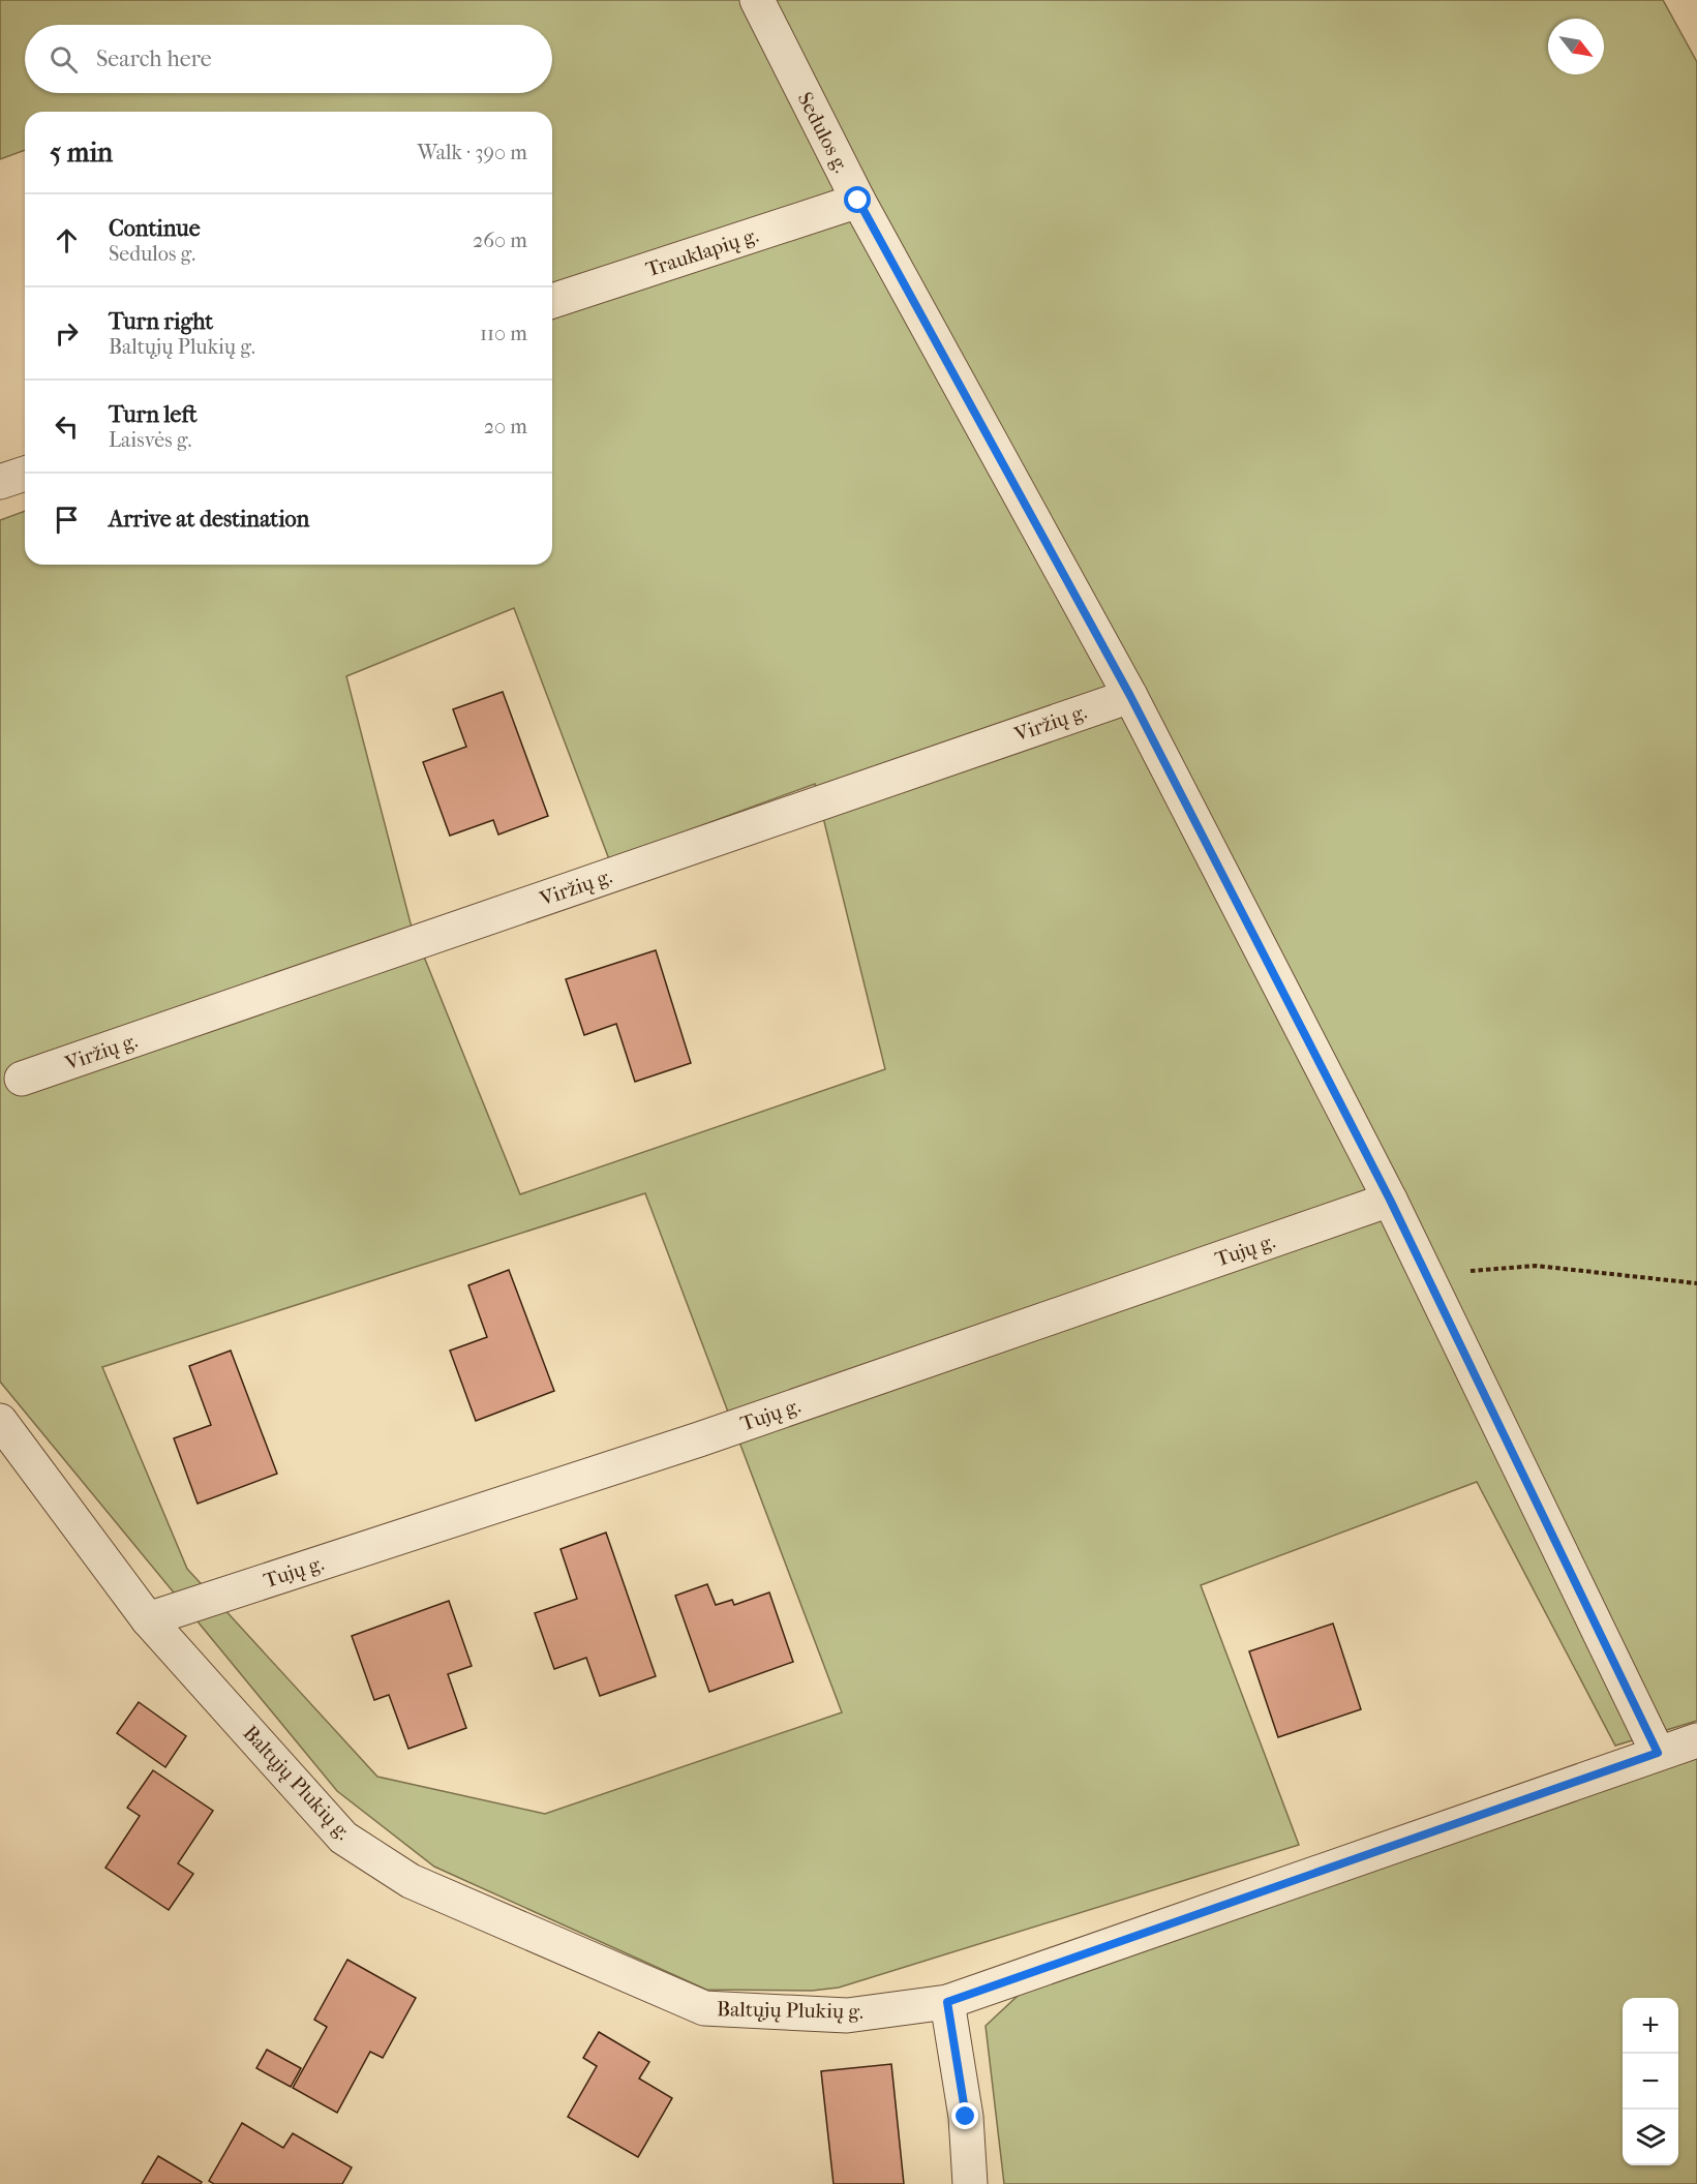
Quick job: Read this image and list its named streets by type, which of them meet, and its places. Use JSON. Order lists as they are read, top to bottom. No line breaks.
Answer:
{"streets":{"street":["Sedulos g.","Trauklapių g.","Viržių g.","Tujų g.","Baltųjų Plukių g."]},"crossings":[["Sedulos g.","Trauklapių g."],["Sedulos g.","Viržių g."],["Sedulos g.","Tujų g."],["Sedulos g.","Baltųjų Plukių g."],["Tujų g.","Baltųjų Plukių g."]],"north":"bottom right","page":{"search":"Search here","heading":["5 min","Walk · 390 m"],"list":[["Continue","Sedulos g.","260 m"],["Turn right","Baltųjų Plukių g.","110 m"],["Turn left","Laisvės g.","20 m"],"Arrive at destination"],"map_buttons":["+","−"]}}
